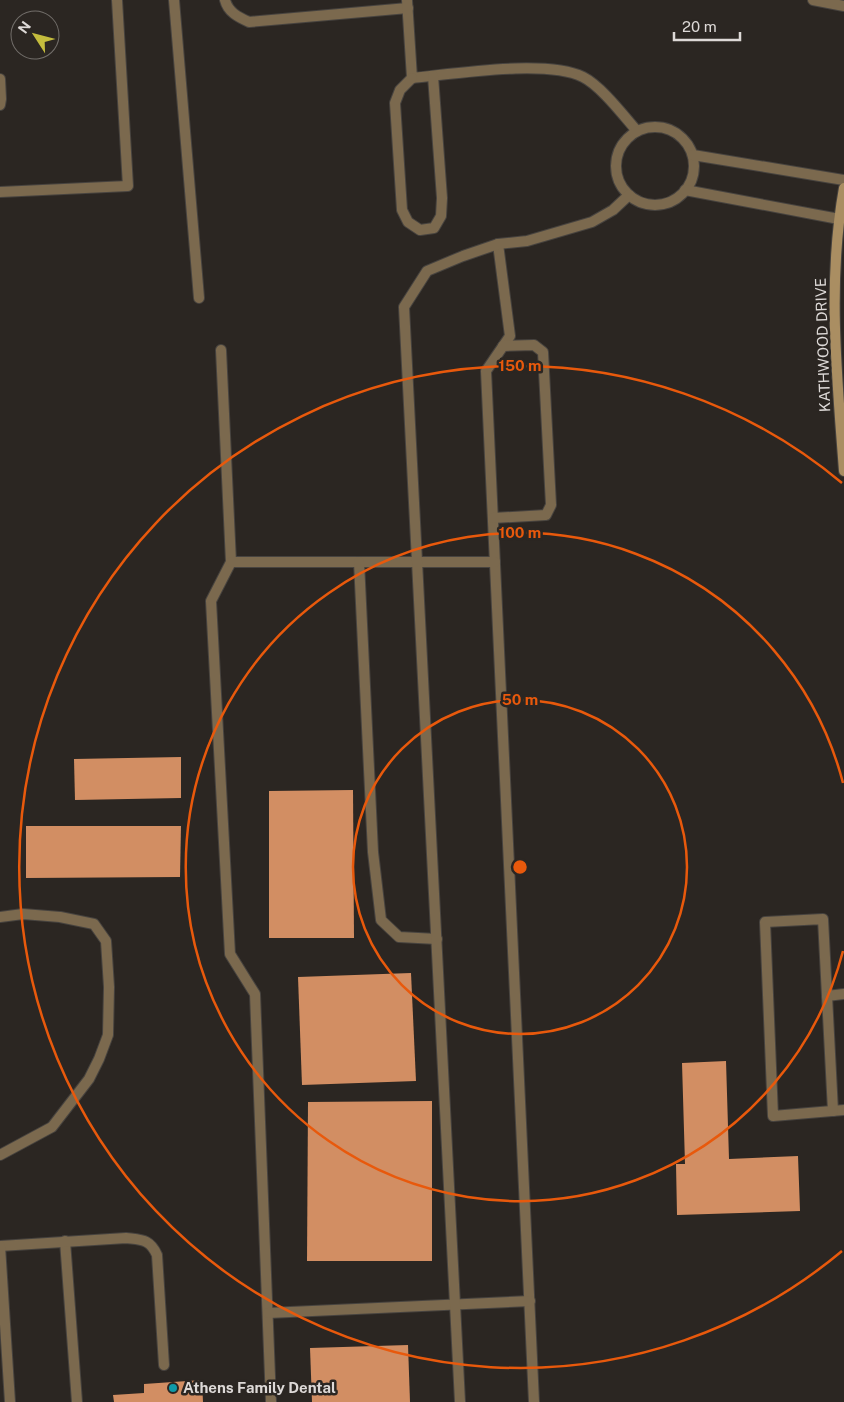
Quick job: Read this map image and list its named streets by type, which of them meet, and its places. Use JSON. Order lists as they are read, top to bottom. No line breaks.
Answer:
{"streets":{"street":["KATHWOOD DRIVE"]},"places":["Athens Family Dental"],"scale_bar":"20 m","north":"top left","rings":["150 m","100 m","50 m"]}
